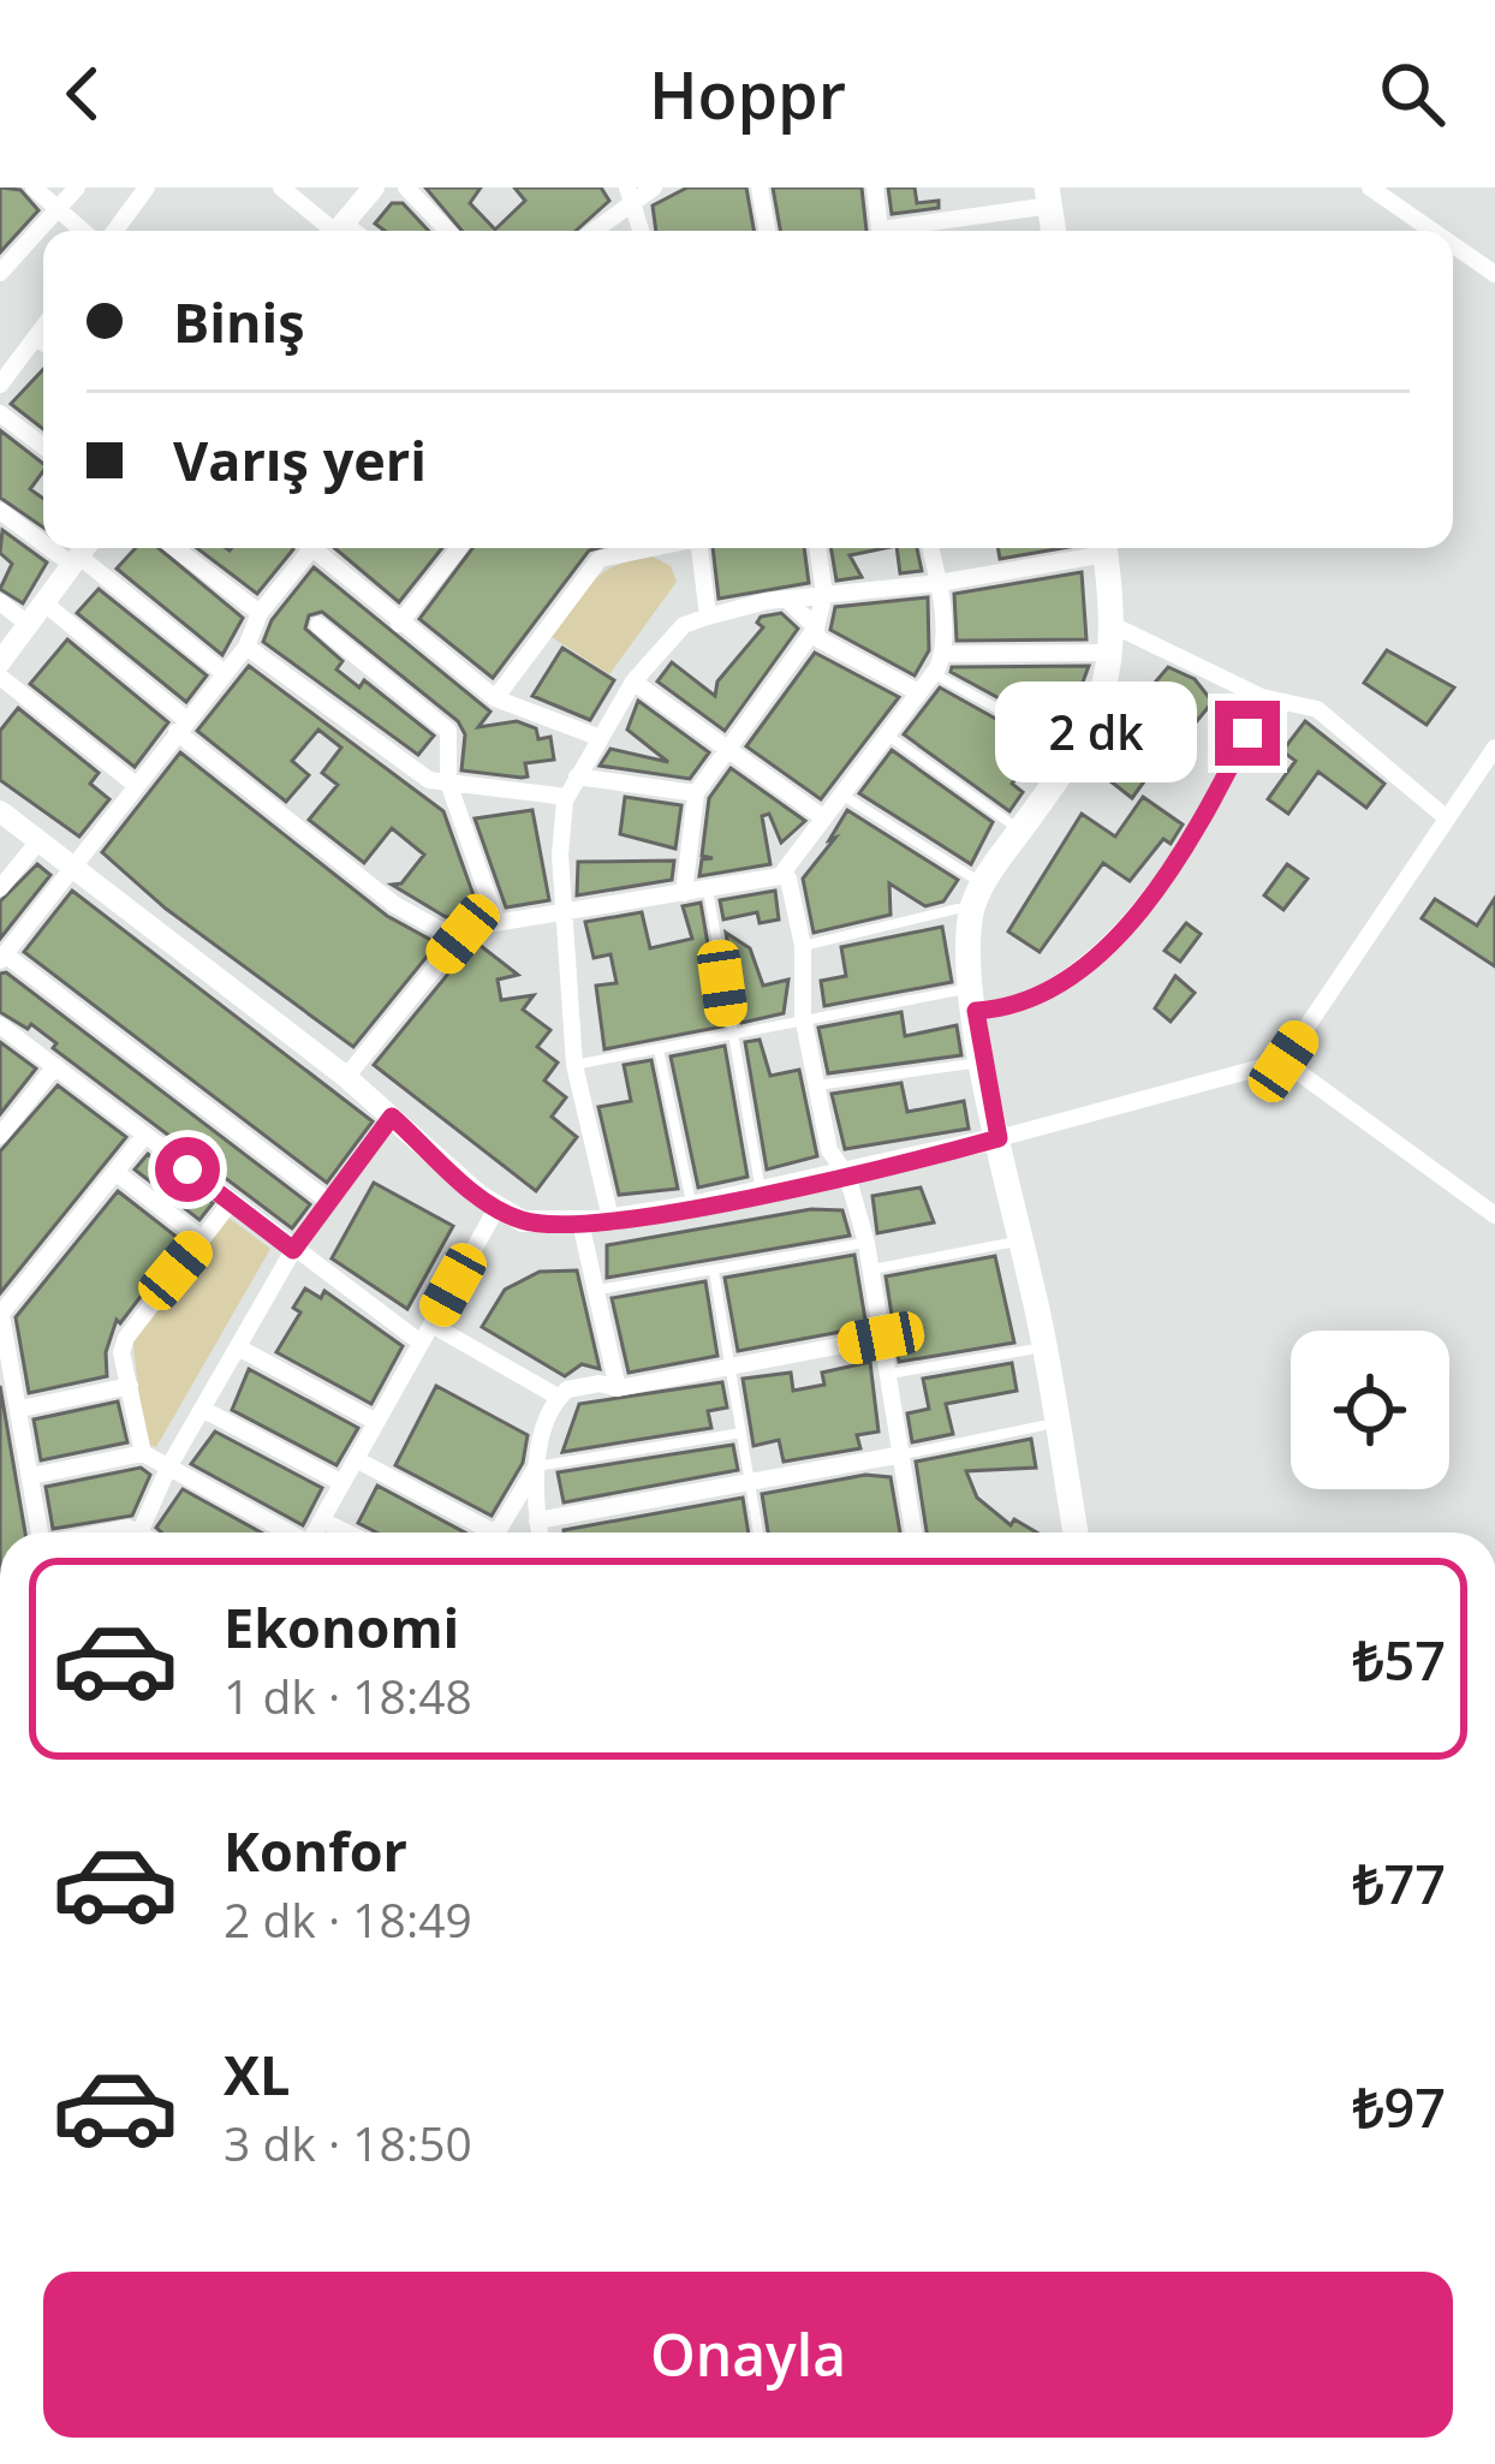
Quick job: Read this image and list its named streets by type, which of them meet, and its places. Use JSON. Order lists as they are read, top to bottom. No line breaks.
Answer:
{"page":{"header":"Hoppr","banner":["Biniş","Varış yeri"],"bubble":"2 dk","list":[{"name":"Ekonomi","note":"1 dk · 18:48","value":"₺57"},{"name":"Konfor","note":"2 dk · 18:49","value":"₺77"},{"name":"XL","note":"3 dk · 18:50","value":"₺97"}],"buttons":"Onayla"}}
